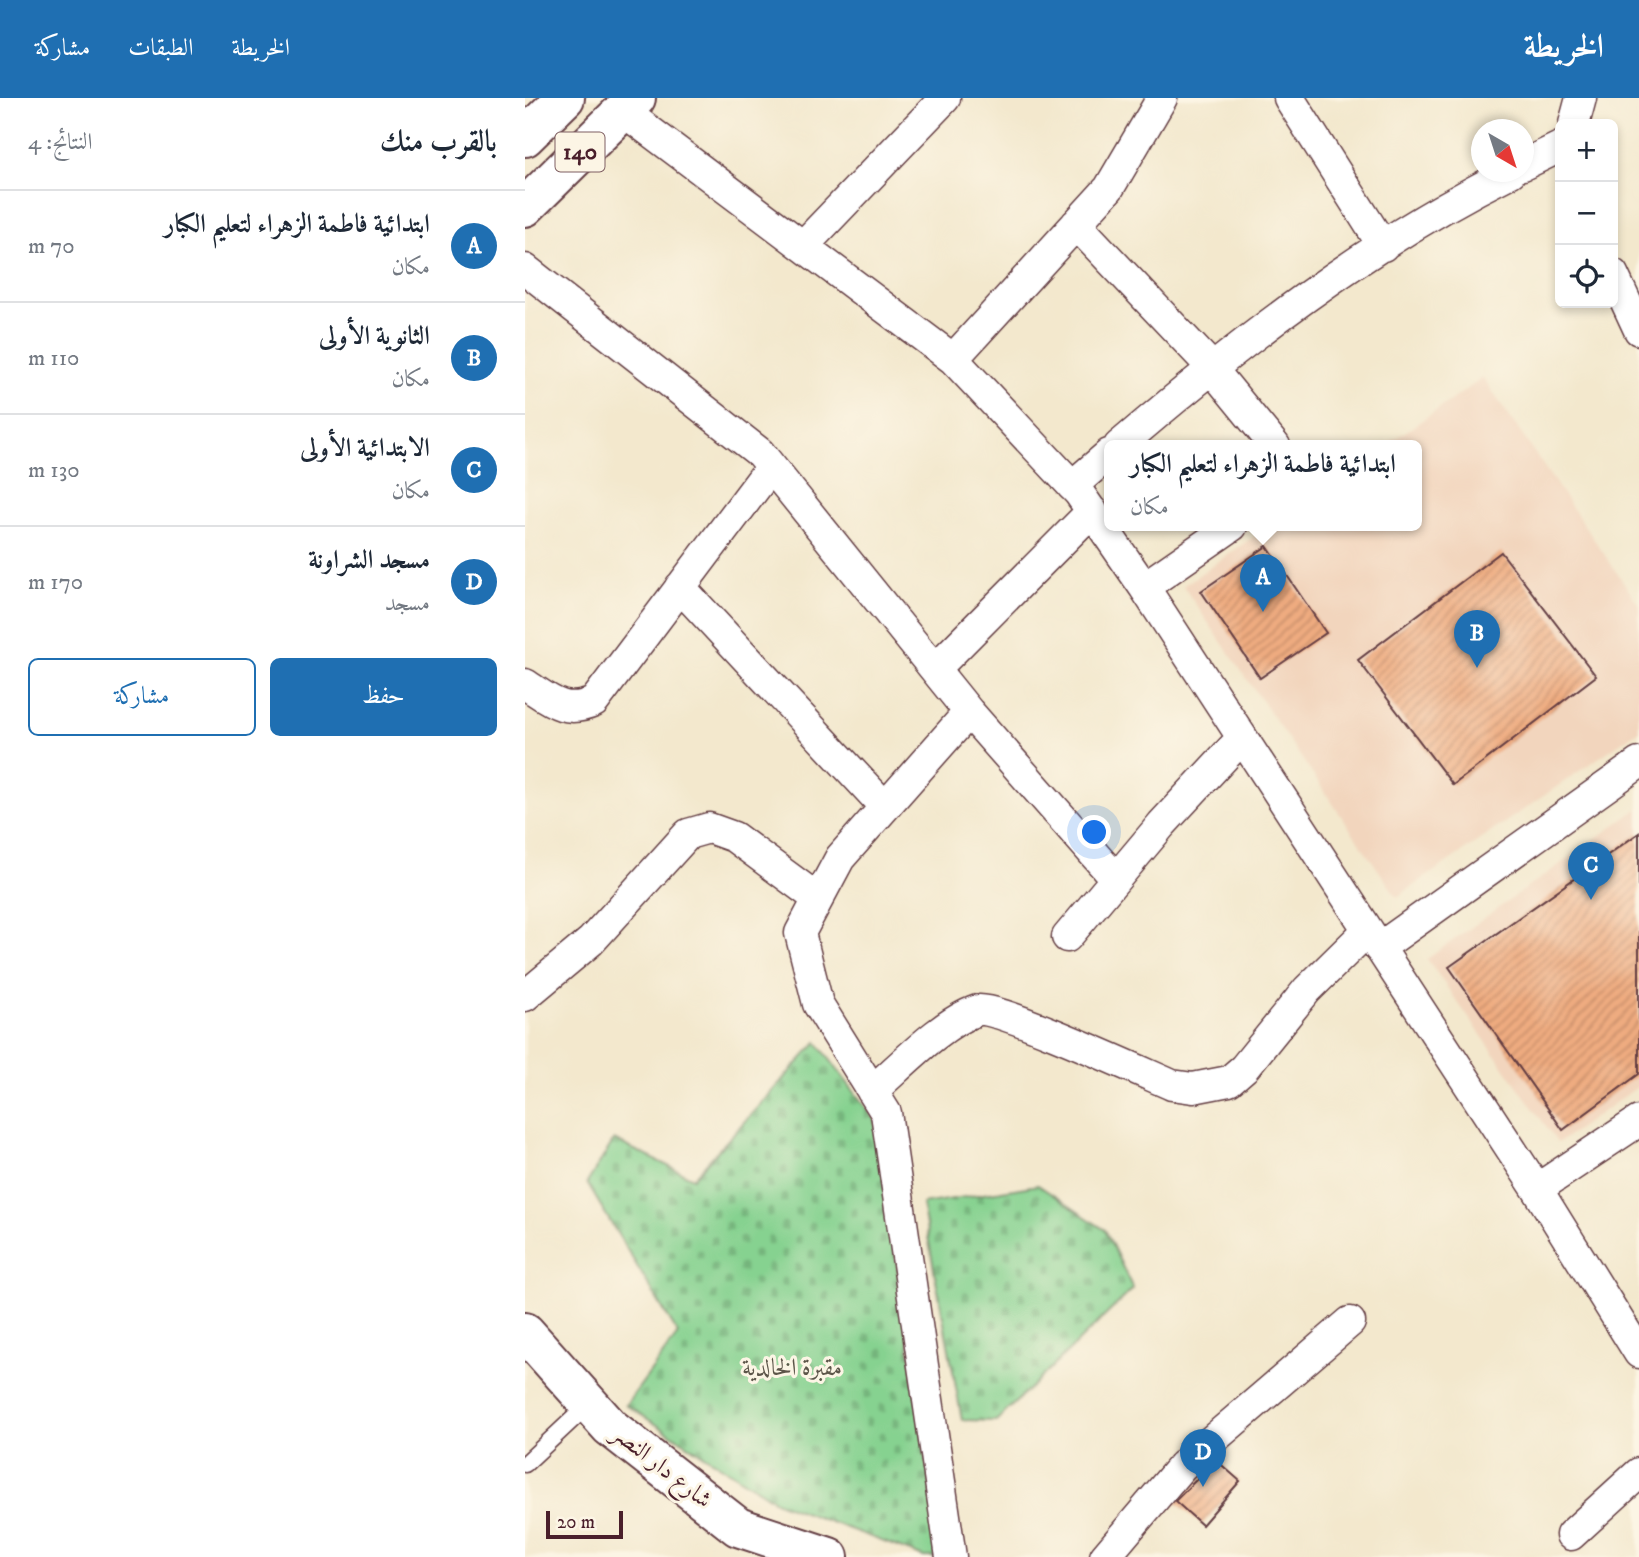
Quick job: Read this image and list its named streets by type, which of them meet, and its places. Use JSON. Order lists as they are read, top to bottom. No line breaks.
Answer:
{"streets":{"main road":["140","شارع دار النصر"]},"parks":["مقبرة الخالدية"],"scale_bar":"20 m","north":"bottom right","page":{"header":"الخريطة","nav":["الخريطة","الطبقات","مشاركة"],"heading":["بالقرب منك","النتائج: 4"],"map_buttons":["+","−"],"list":[{"mark":"A","name":"ابتدائية فاطمة الزهراء لتعليم الكبار","note":"مكان","value":"70 m"},{"mark":"B","name":"الثانوية الأولى","note":"مكان","value":"110 m"},{"mark":"C","name":"الابتدائية الأولى","note":"مكان","value":"130 m"},{"mark":"D","name":"مسجد الشراونة","note":"مسجد","value":"170 m"}],"popup":["ابتدائية فاطمة الزهراء لتعليم الكبار","مكان"],"pins":["A","B","C","D"],"buttons":["حفظ","مشاركة"],"scale":"20 m"}}
